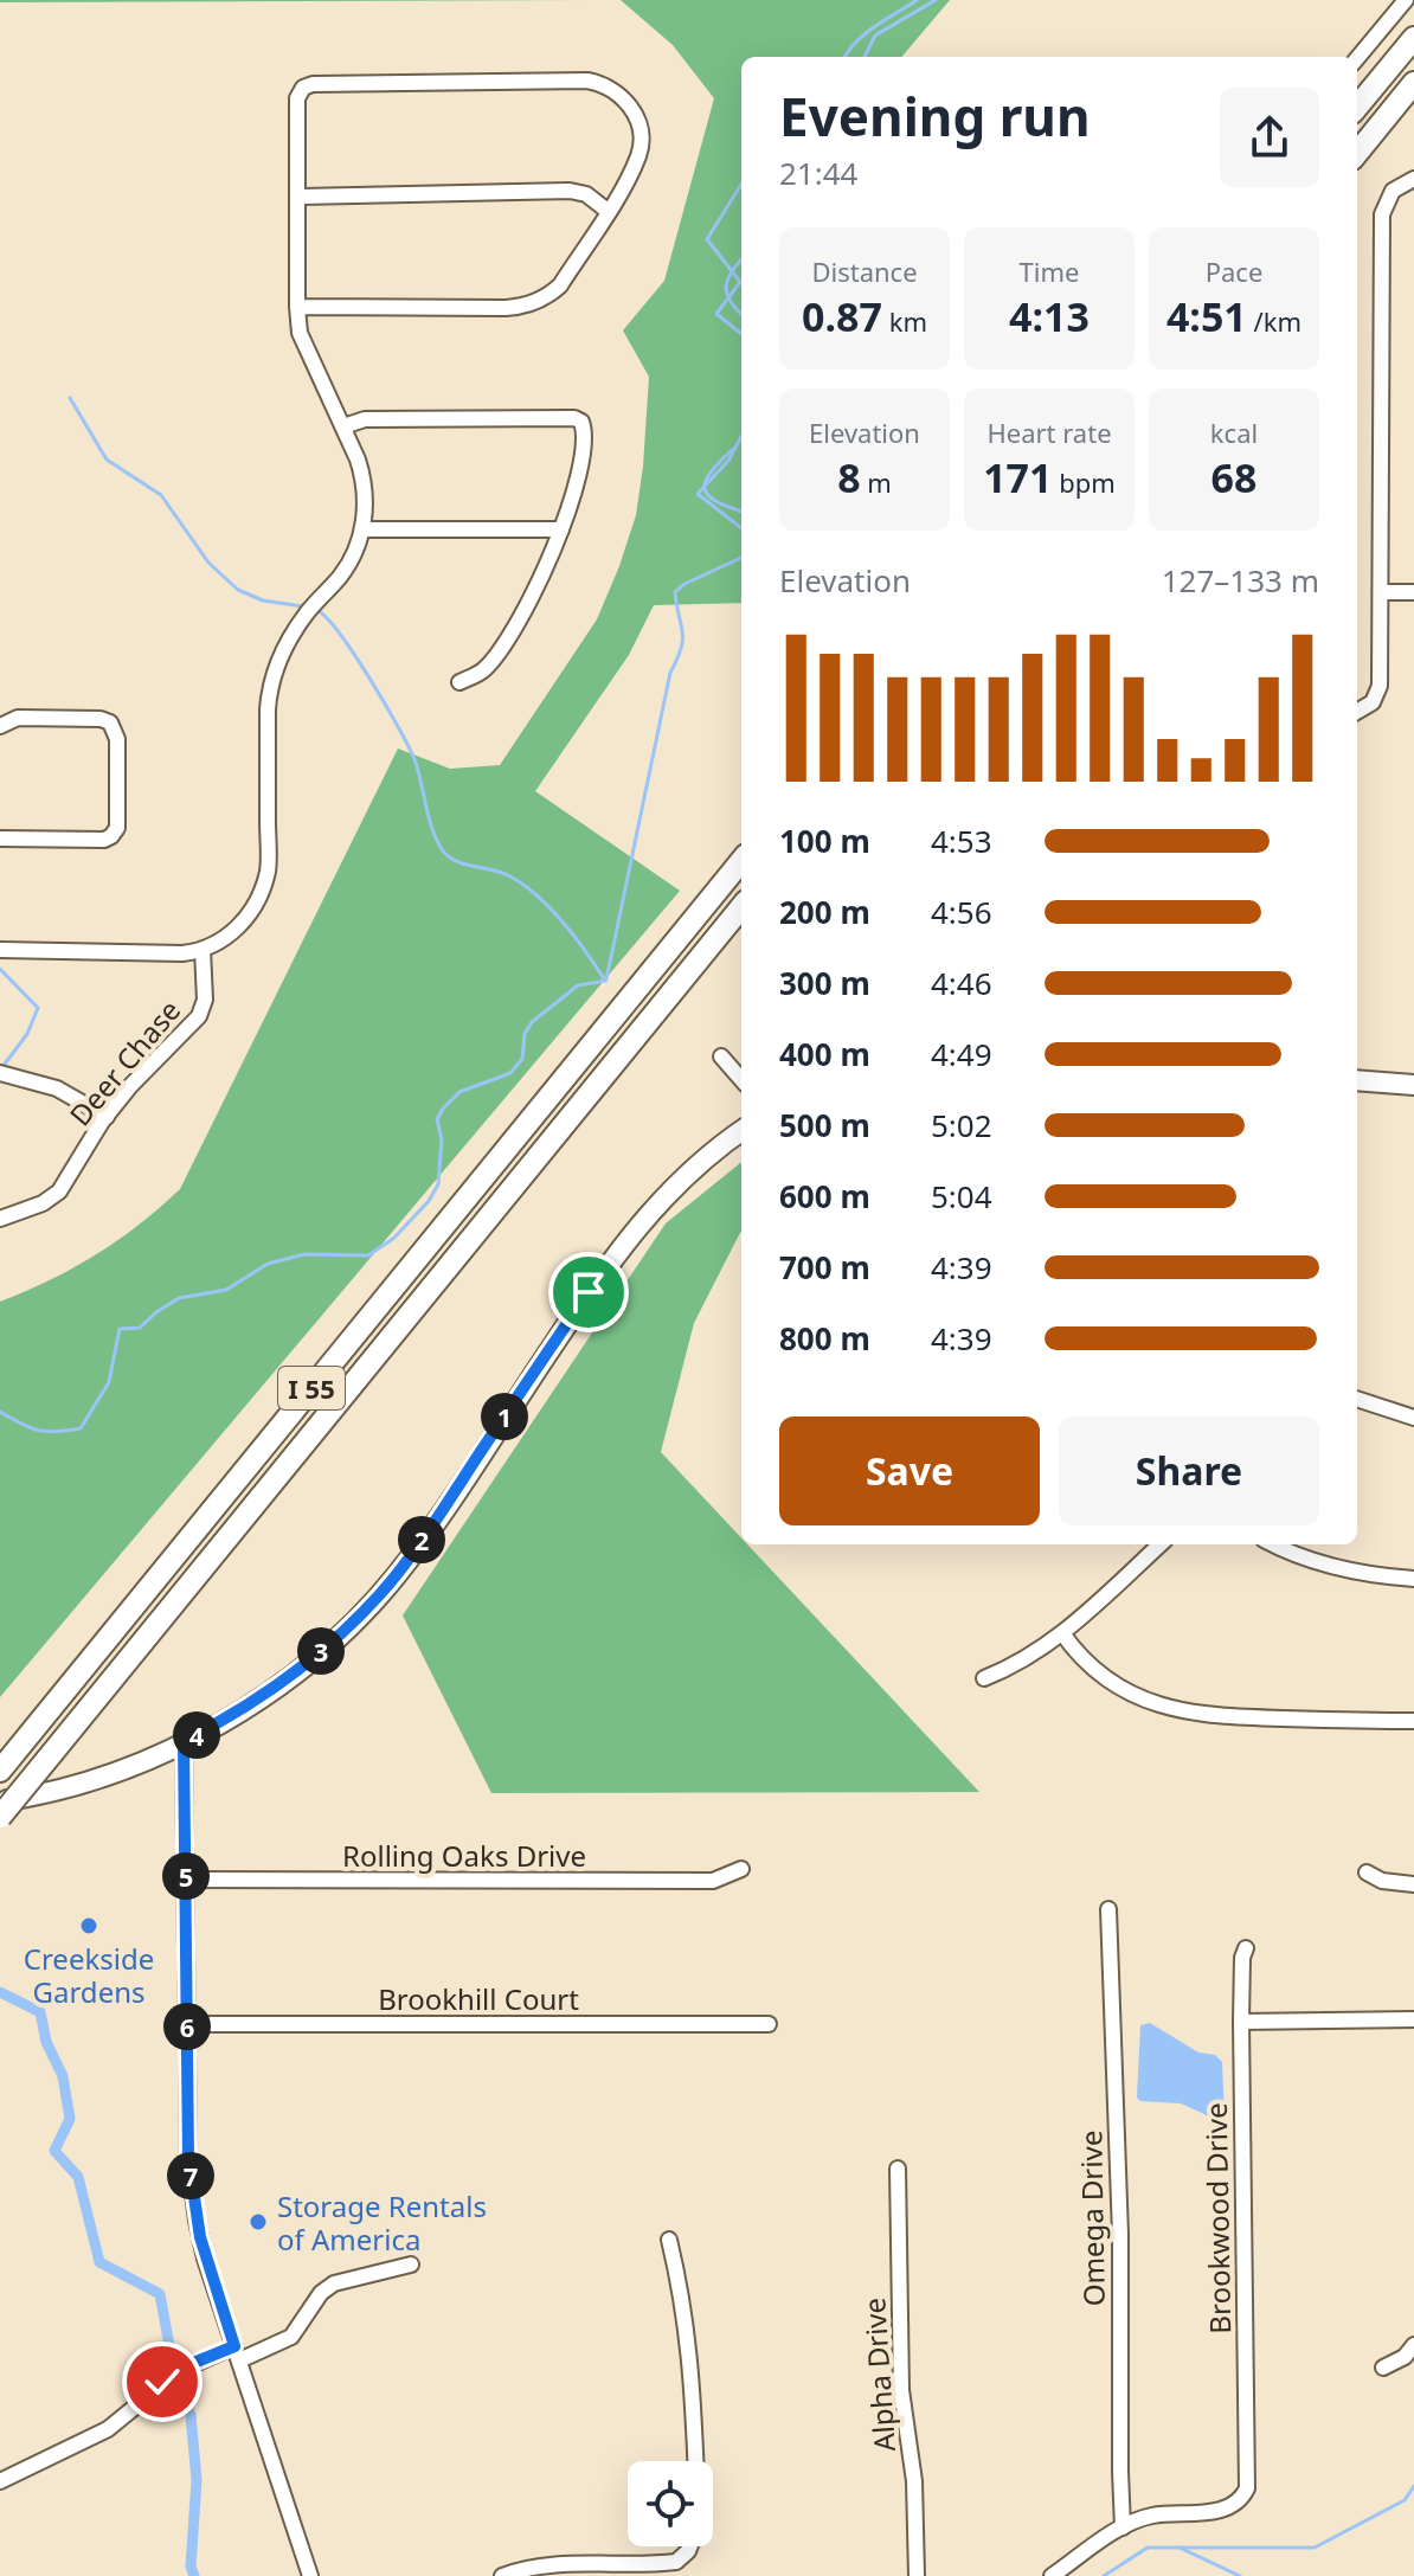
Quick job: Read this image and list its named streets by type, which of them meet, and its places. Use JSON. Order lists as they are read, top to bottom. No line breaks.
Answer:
{"streets":{"highway":["I 55"],"street":["Deer Chase","Rolling Oaks Drive","Brookhill Court","Omega Drive","Brookwood Drive","Alpha Drive"]},"crossings":[["Omega Drive","Brookwood Drive"]],"places":["Creekside Gardens","Storage Rentals of America"],"page":{"heading":["Evening run","21:44"],"stats":[["Distance","0.87 km"],["Time","4:13"],["Pace","4:51 /km"],["Elevation","8 m"],["Heart rate","171 bpm"],["kcal","68"]],"chart":["Elevation","127–133 m"],"list":[{"name":"100 m","note":"4:53"},{"name":"200 m","note":"4:56"},{"name":"300 m","note":"4:46"},{"name":"400 m","note":"4:49"},{"name":"500 m","note":"5:02"},{"name":"600 m","note":"5:04"},{"name":"700 m","note":"4:39"},{"name":"800 m","note":"4:39"}],"pins":["1","2","3","4","5","6","7"],"buttons":["Save","Share"]}}
